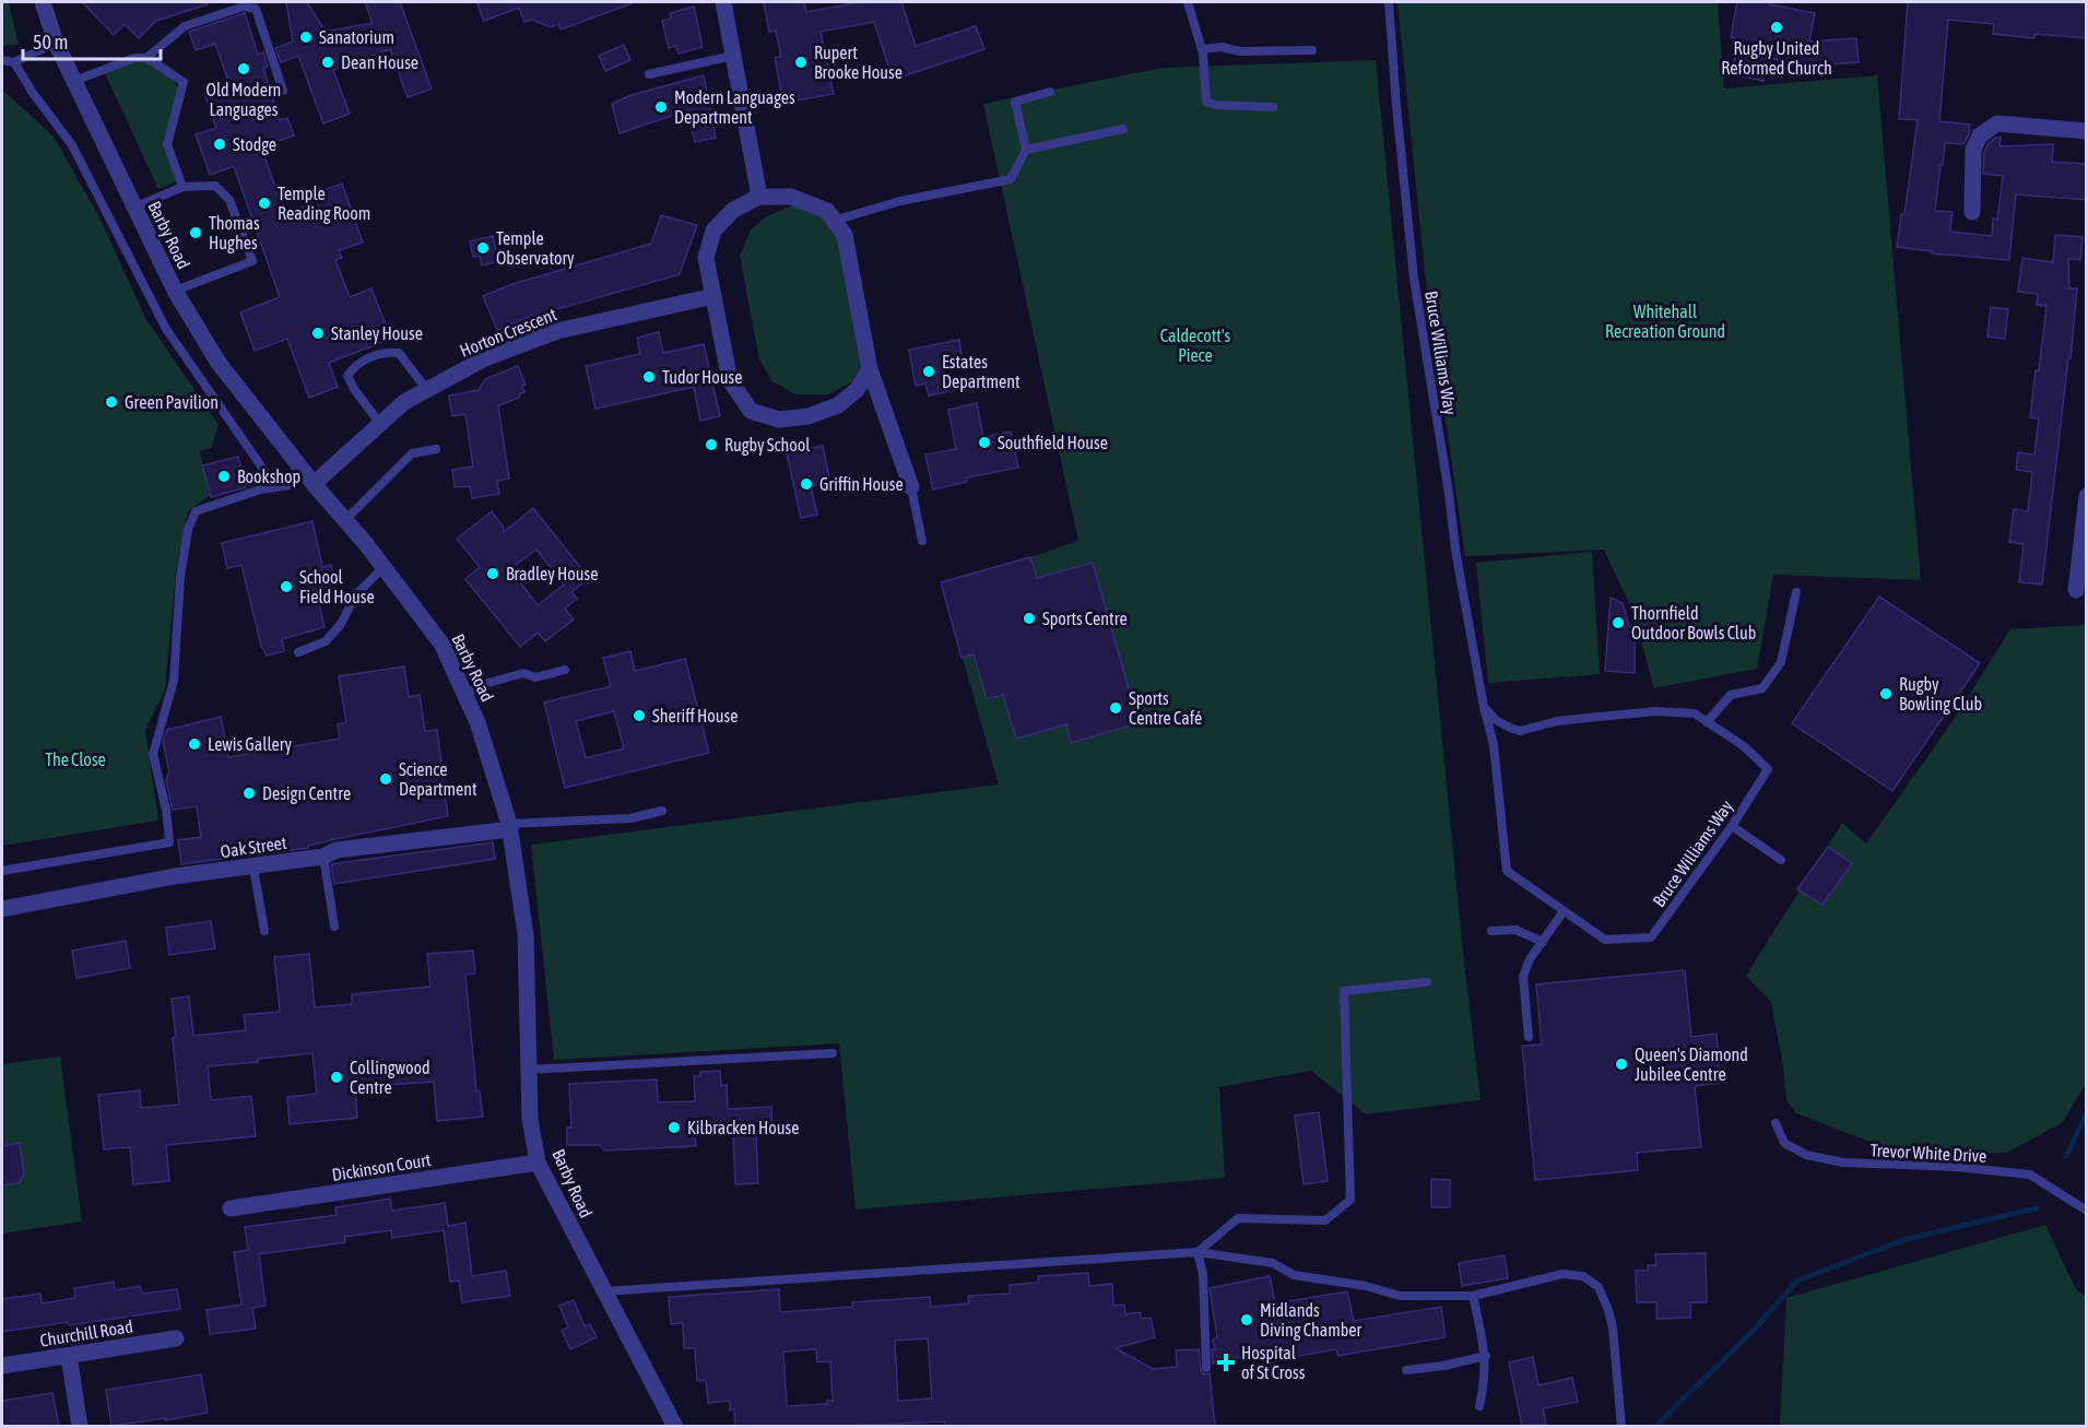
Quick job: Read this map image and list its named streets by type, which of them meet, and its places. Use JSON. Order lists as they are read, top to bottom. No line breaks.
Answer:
{"streets":{"street":["Barby Road","Horton Crescent","Oak Street","Dickinson Court","Churchill Road"],"lane":["Bruce Williams Way","Trevor White Drive"]},"crossings":[["Barby Road","Horton Crescent"],["Barby Road","Oak Street"],["Barby Road","Dickinson Court"]],"parks":["Whitehall Recreation Ground","Caldecott's Piece","The Close"],"places":{"other":["Rugby United Reformed Church","Sanatorium","Dean House","Rupert Brooke House","Old Modern Languages","Modern Languages Department","Stodge","Temple Reading Room","Thomas Hughes","Temple Observatory","Stanley House","Estates Department","Tudor House","Green Pavilion","Southfield House","Rugby School","Bookshop","Griffin House","Bradley House","School Field House","Sports Centre","Thornfield Outdoor Bowls Club","Rugby Bowling Club","Sports Centre Café","Sheriff House","Lewis Gallery","Science Department","Design Centre","Queen's Diamond Jubilee Centre","Collingwood Centre","Kilbracken House","Midlands Diving Chamber"],"health":["Hospital of St Cross"]},"scale_bar":"50 m"}
